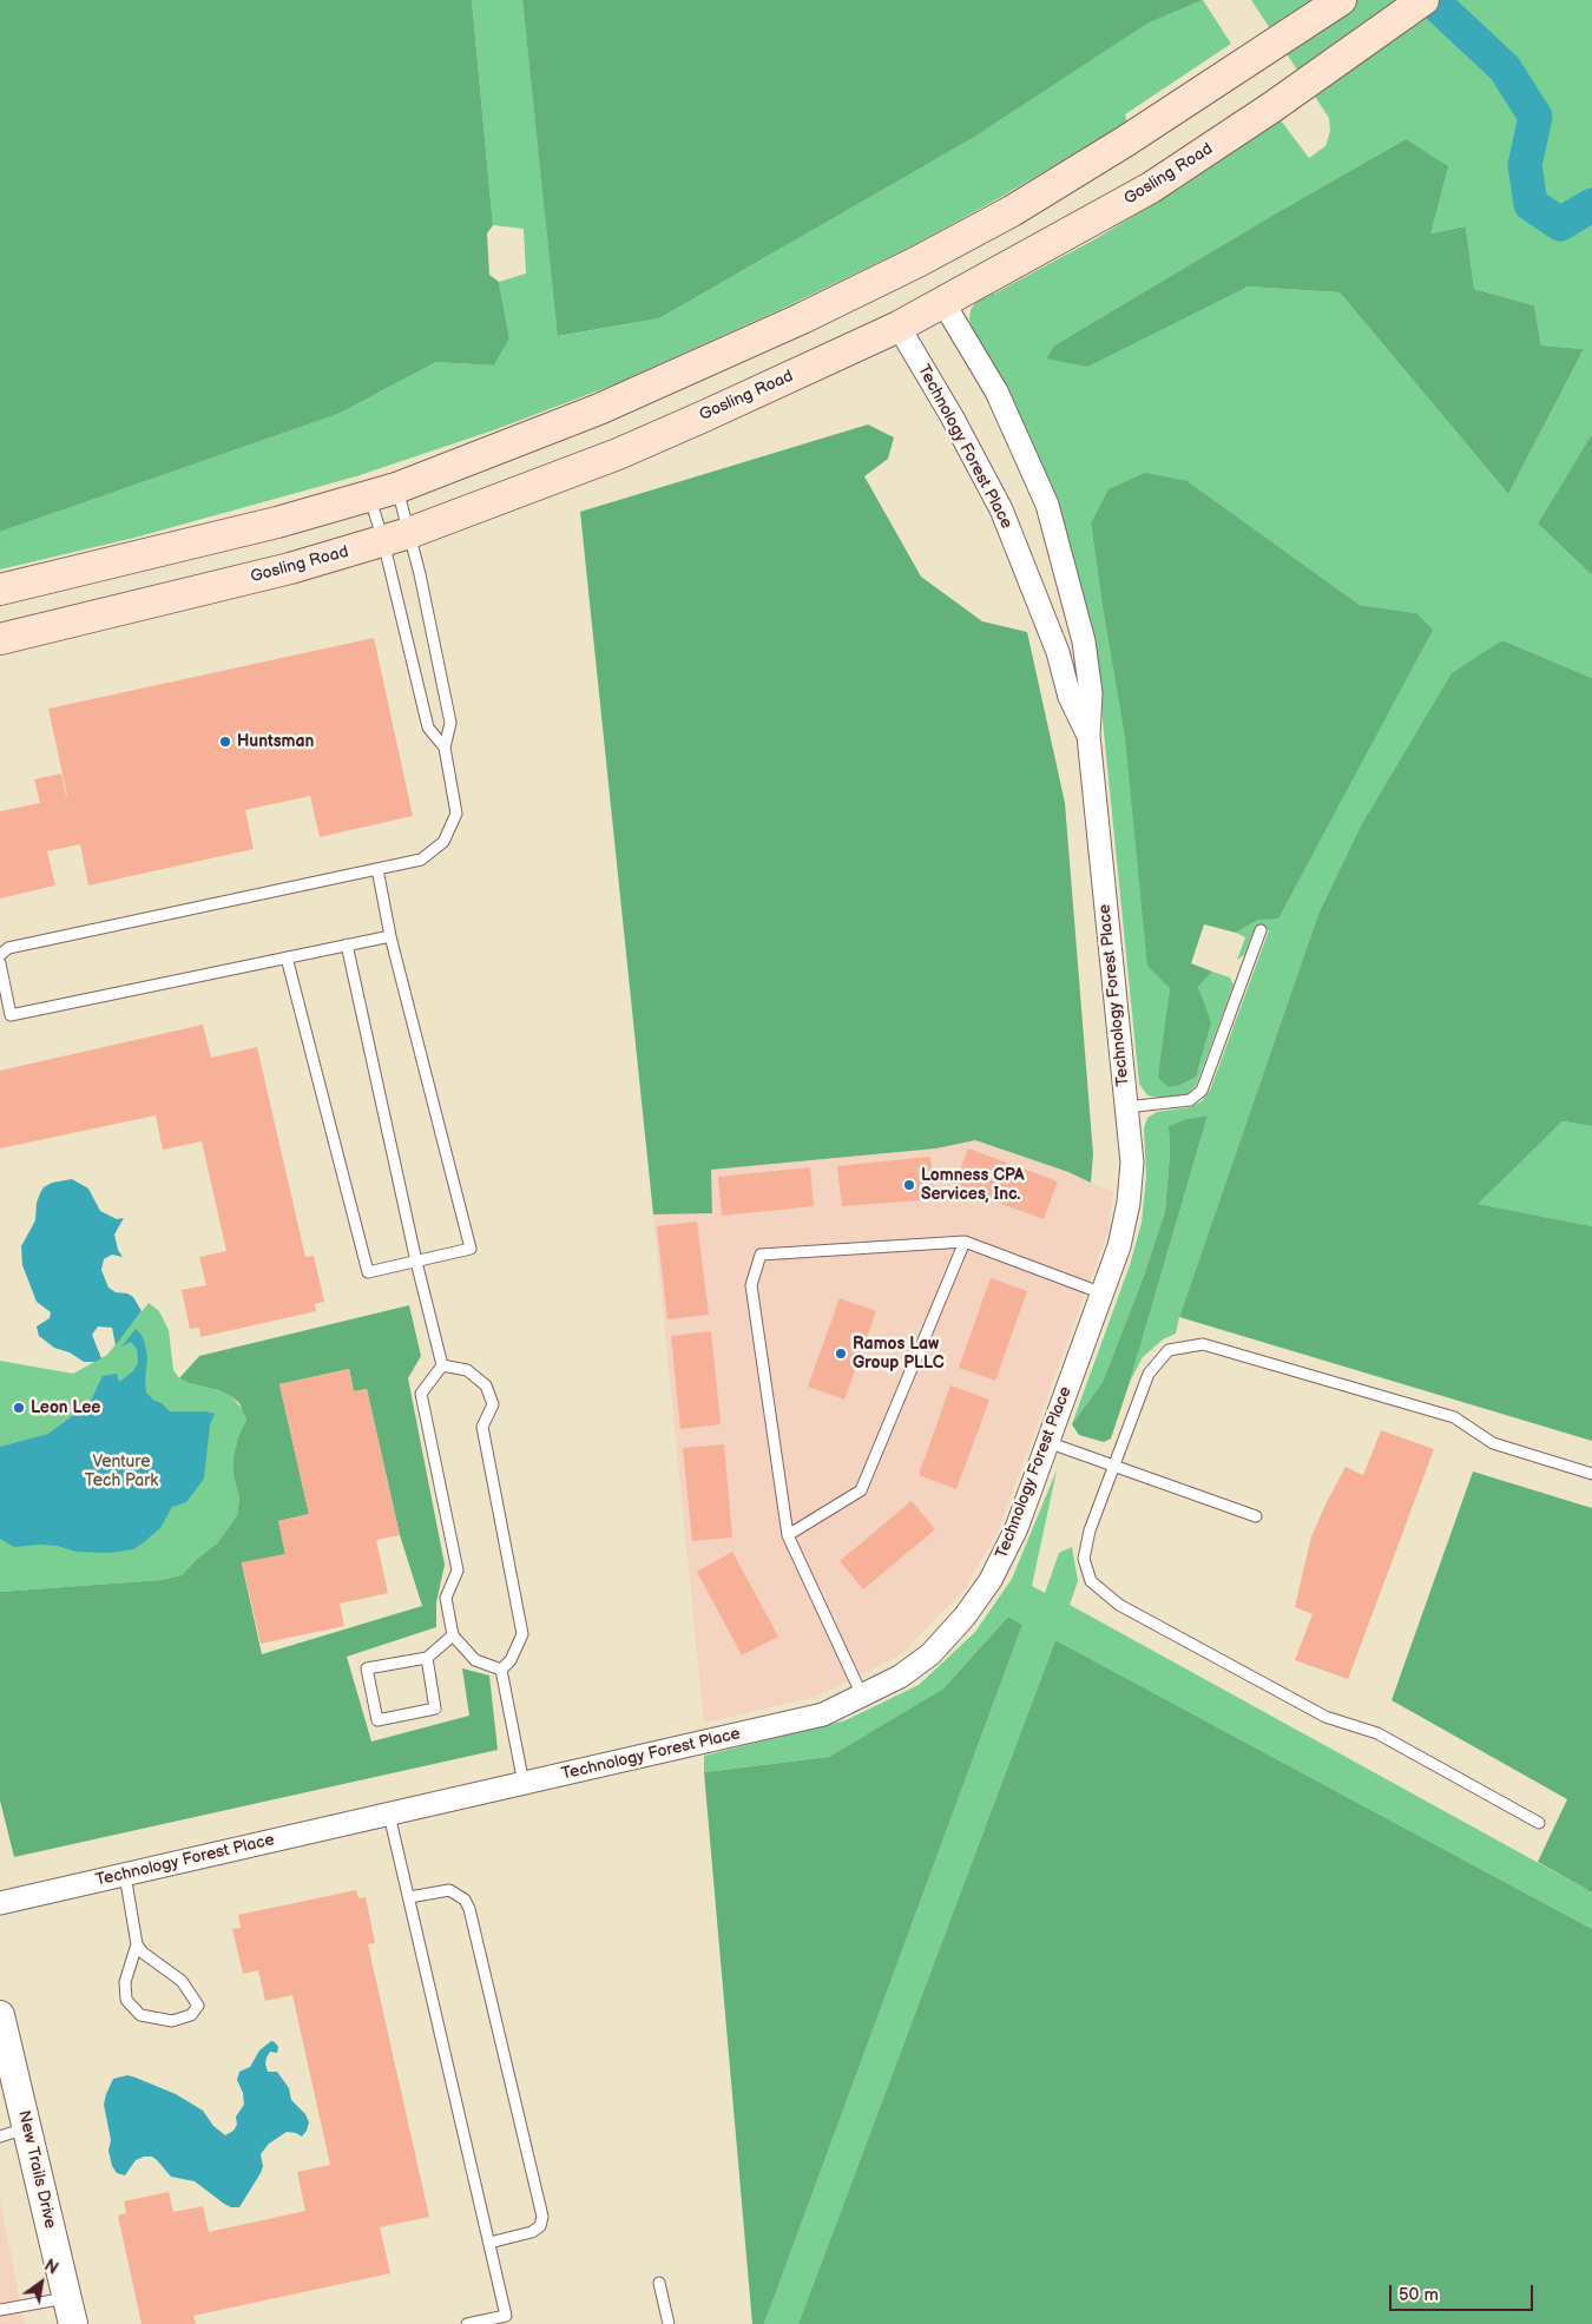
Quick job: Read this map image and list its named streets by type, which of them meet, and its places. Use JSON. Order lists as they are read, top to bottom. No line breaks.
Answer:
{"streets":{"main road":["Gosling Road"],"street":["Technology Forest Place","New Trails Drive"]},"crossings":[["Gosling Road","Technology Forest Place"]],"parks":["Venture Tech Park"],"places":["Huntsman","Lomness CPA Services, Inc.","Ramos Law Group PLLC","Leon Lee"],"scale_bar":"50 m","north":"top right"}
